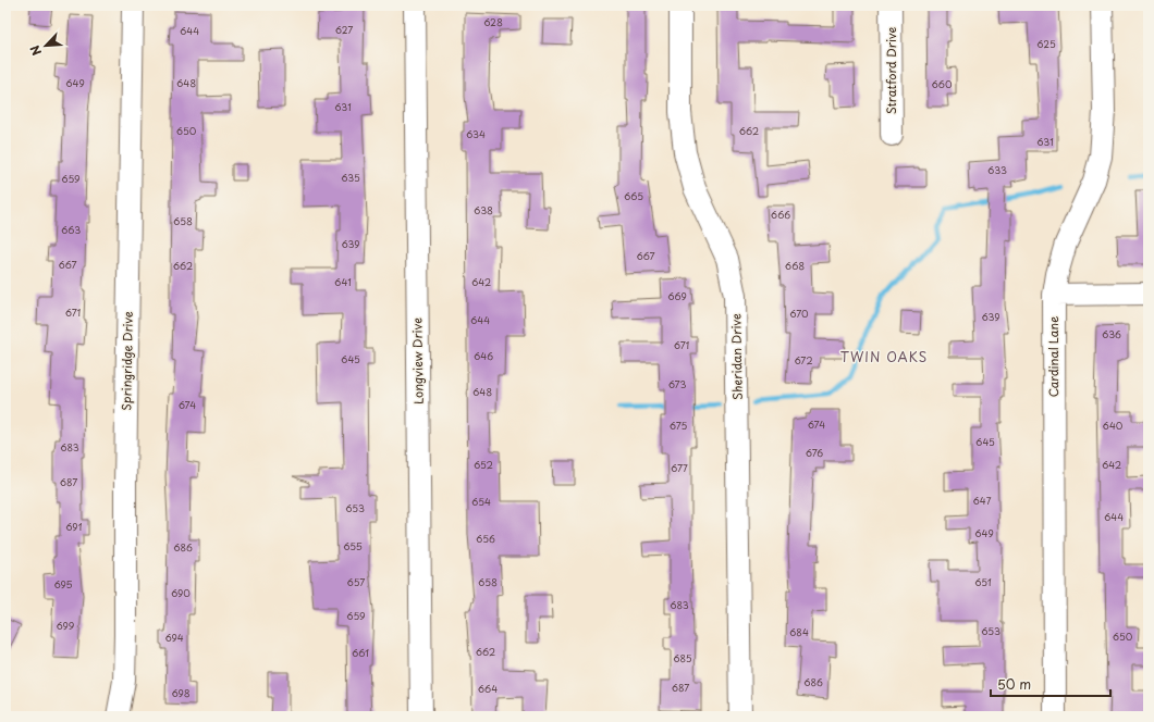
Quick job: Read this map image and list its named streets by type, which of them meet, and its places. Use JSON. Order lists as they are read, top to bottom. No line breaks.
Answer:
{"streets":{"street":["Stratford Drive","Sheridan Drive","Cardinal Lane","Springridge Drive","Longview Drive"]},"districts":["TWIN OAKS"],"house_numbers":["628","627","644","625","649","648","660","631","650","662","634","631","633","635","659","665","638","666","658","663","639","667","667","662","668","641","642","669","671","670","639","644","636","671","646","645","672","673","648","674","674","675","640","645","683","676","652","642","677","687","647","654","653","644","691","649","656","655","686","657","658","651","695","690","683","659","699","653","684","650","694","662","661","685","686","687","664","698"],"scale_bar":"50 m","north":"bottom left"}
